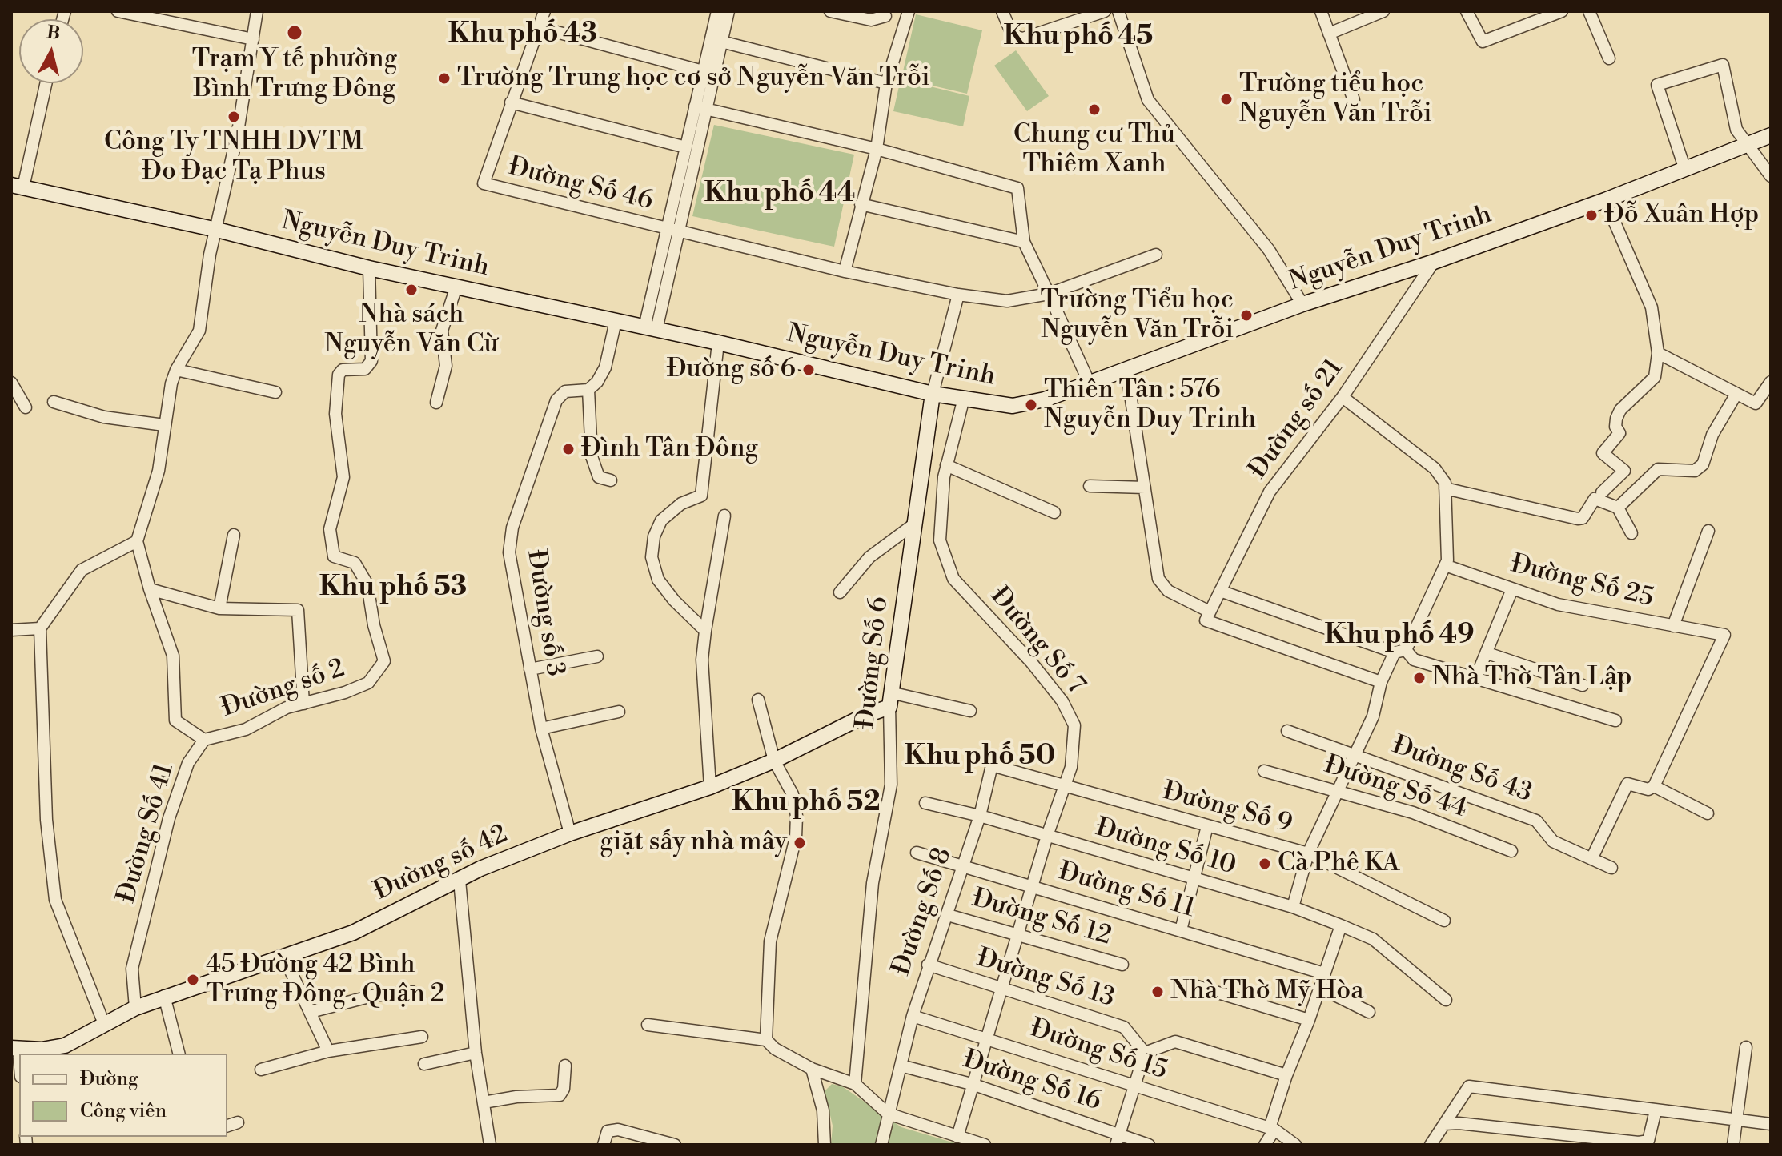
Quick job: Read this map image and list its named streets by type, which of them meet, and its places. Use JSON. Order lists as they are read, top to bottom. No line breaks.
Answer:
{"streets":{"main road":["Nguyễn Duy Trinh","Đường Số 6","Đường số 42"],"street":["Đường Số 46","Đường số 21","Đường Số 25","Đường số 3","Đường Số 7","Đường số 2","Đường Số 43","Đường Số 44","Đường Số 9","Đường Số 41","Đường Số 10","Đường Số 11","Đường Số 8","Đường Số 12","Đường Số 13","Đường Số 15","Đường Số 16"]},"crossings":[["Nguyễn Duy Trinh","Đường số 21"],["Nguyễn Duy Trinh","Đường Số 7"],["Nguyễn Duy Trinh","Đường Số 6"],["Nguyễn Duy Trinh","Đường số 2"],["Đường số 3","Đường số 42"],["Đường Số 7","Đường Số 9"],["Đường Số 7","Đường Số 10"],["Đường Số 7","Đường Số 11"],["Đường Số 7","Đường Số 8"],["Đường Số 7","Đường Số 12"],["Đường Số 7","Đường Số 13"],["Đường Số 7","Đường Số 15"],["Đường Số 7","Đường Số 16"],["Đường Số 6","Đường số 42"],["Đường số 2","Đường Số 41"],["Đường Số 9","Đường Số 8"],["Đường Số 41","Đường số 42"],["Đường Số 10","Đường Số 8"],["Đường Số 11","Đường Số 8"],["Đường Số 8","Đường Số 12"],["Đường Số 8","Đường Số 13"],["Đường Số 8","Đường Số 15"],["Đường Số 8","Đường Số 16"]],"districts":["Khu phố 43","Khu phố 45","Khu phố 44","Khu phố 53","Khu phố 49","Khu phố 50","Khu phố 52"],"places":["Trạm Y tế phường Bình Trưng Đông","Trường Trung học cơ sở Nguyễn Văn Trỗi","Trường tiểu học Nguyễn Văn Trỗi","Chung cư Thủ Thiêm Xanh","Công Ty TNHH DVTM Đo Đạc Tạ Phus","Đỗ Xuân Hợp","Nhà sách Nguyễn Văn Cừ","Trường Tiểu học Nguyễn Văn Trỗi","Đường số 6","Thiên Tân : 576 Nguyễn Duy Trinh","Đình Tân Đông","Nhà Thờ Tân Lập","giặt sấy nhà mây","Cà Phê KA","45 Đường 42 Bình Trưng Đông . Quận 2","Nhà Thờ Mỹ Hòa"],"legend":["Đường","Công viên"],"north":"top"}
